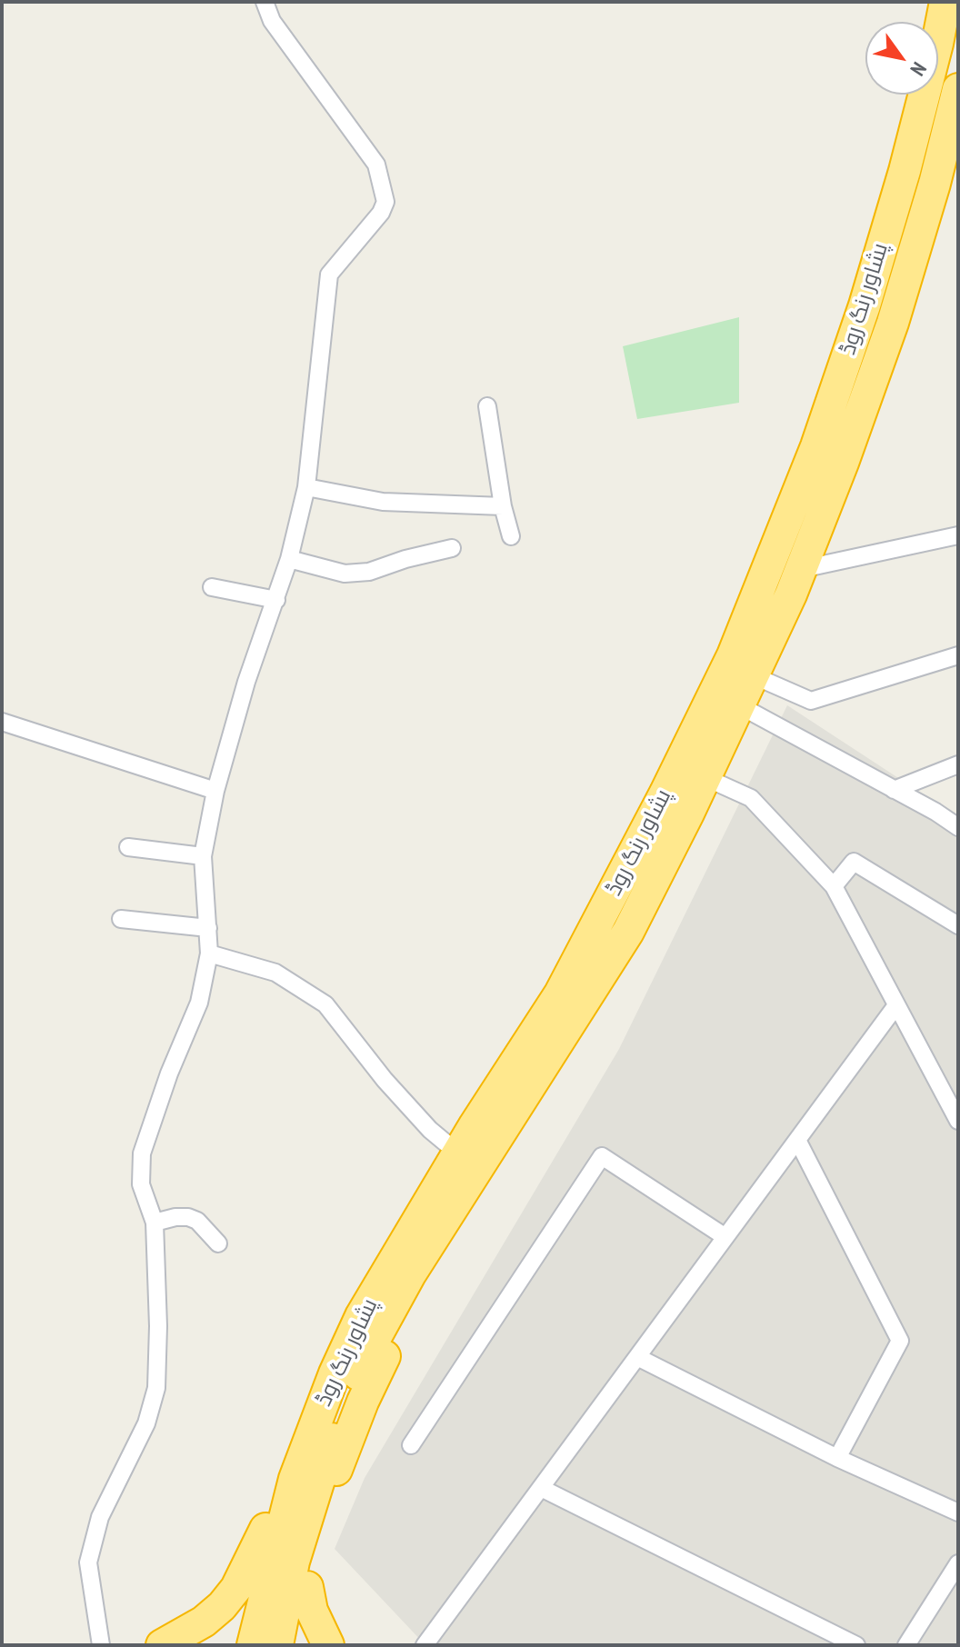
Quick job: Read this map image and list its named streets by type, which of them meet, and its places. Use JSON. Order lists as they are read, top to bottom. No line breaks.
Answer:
{"streets":{"highway":["پشاور رنگ روڈ"]},"north":"bottom right"}
